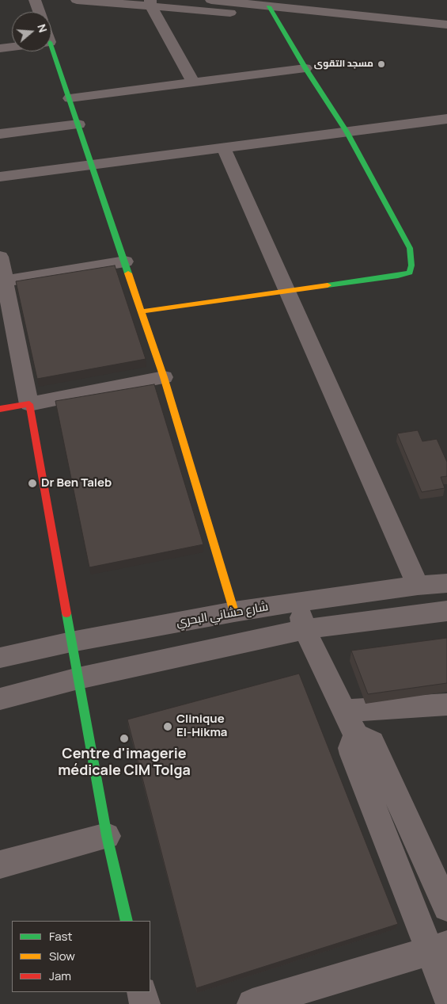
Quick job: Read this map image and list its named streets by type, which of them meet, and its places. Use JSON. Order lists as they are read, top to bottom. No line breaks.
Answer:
{"streets":{"street":["شارع حشاني البحري"]},"places":["مسجد التقوى","Dr Ben Taleb","Clinique El-Hikma","Centre d'imagerie médicale CIM Tolga"],"legend":["Fast","Slow","Jam"],"north":"right"}
